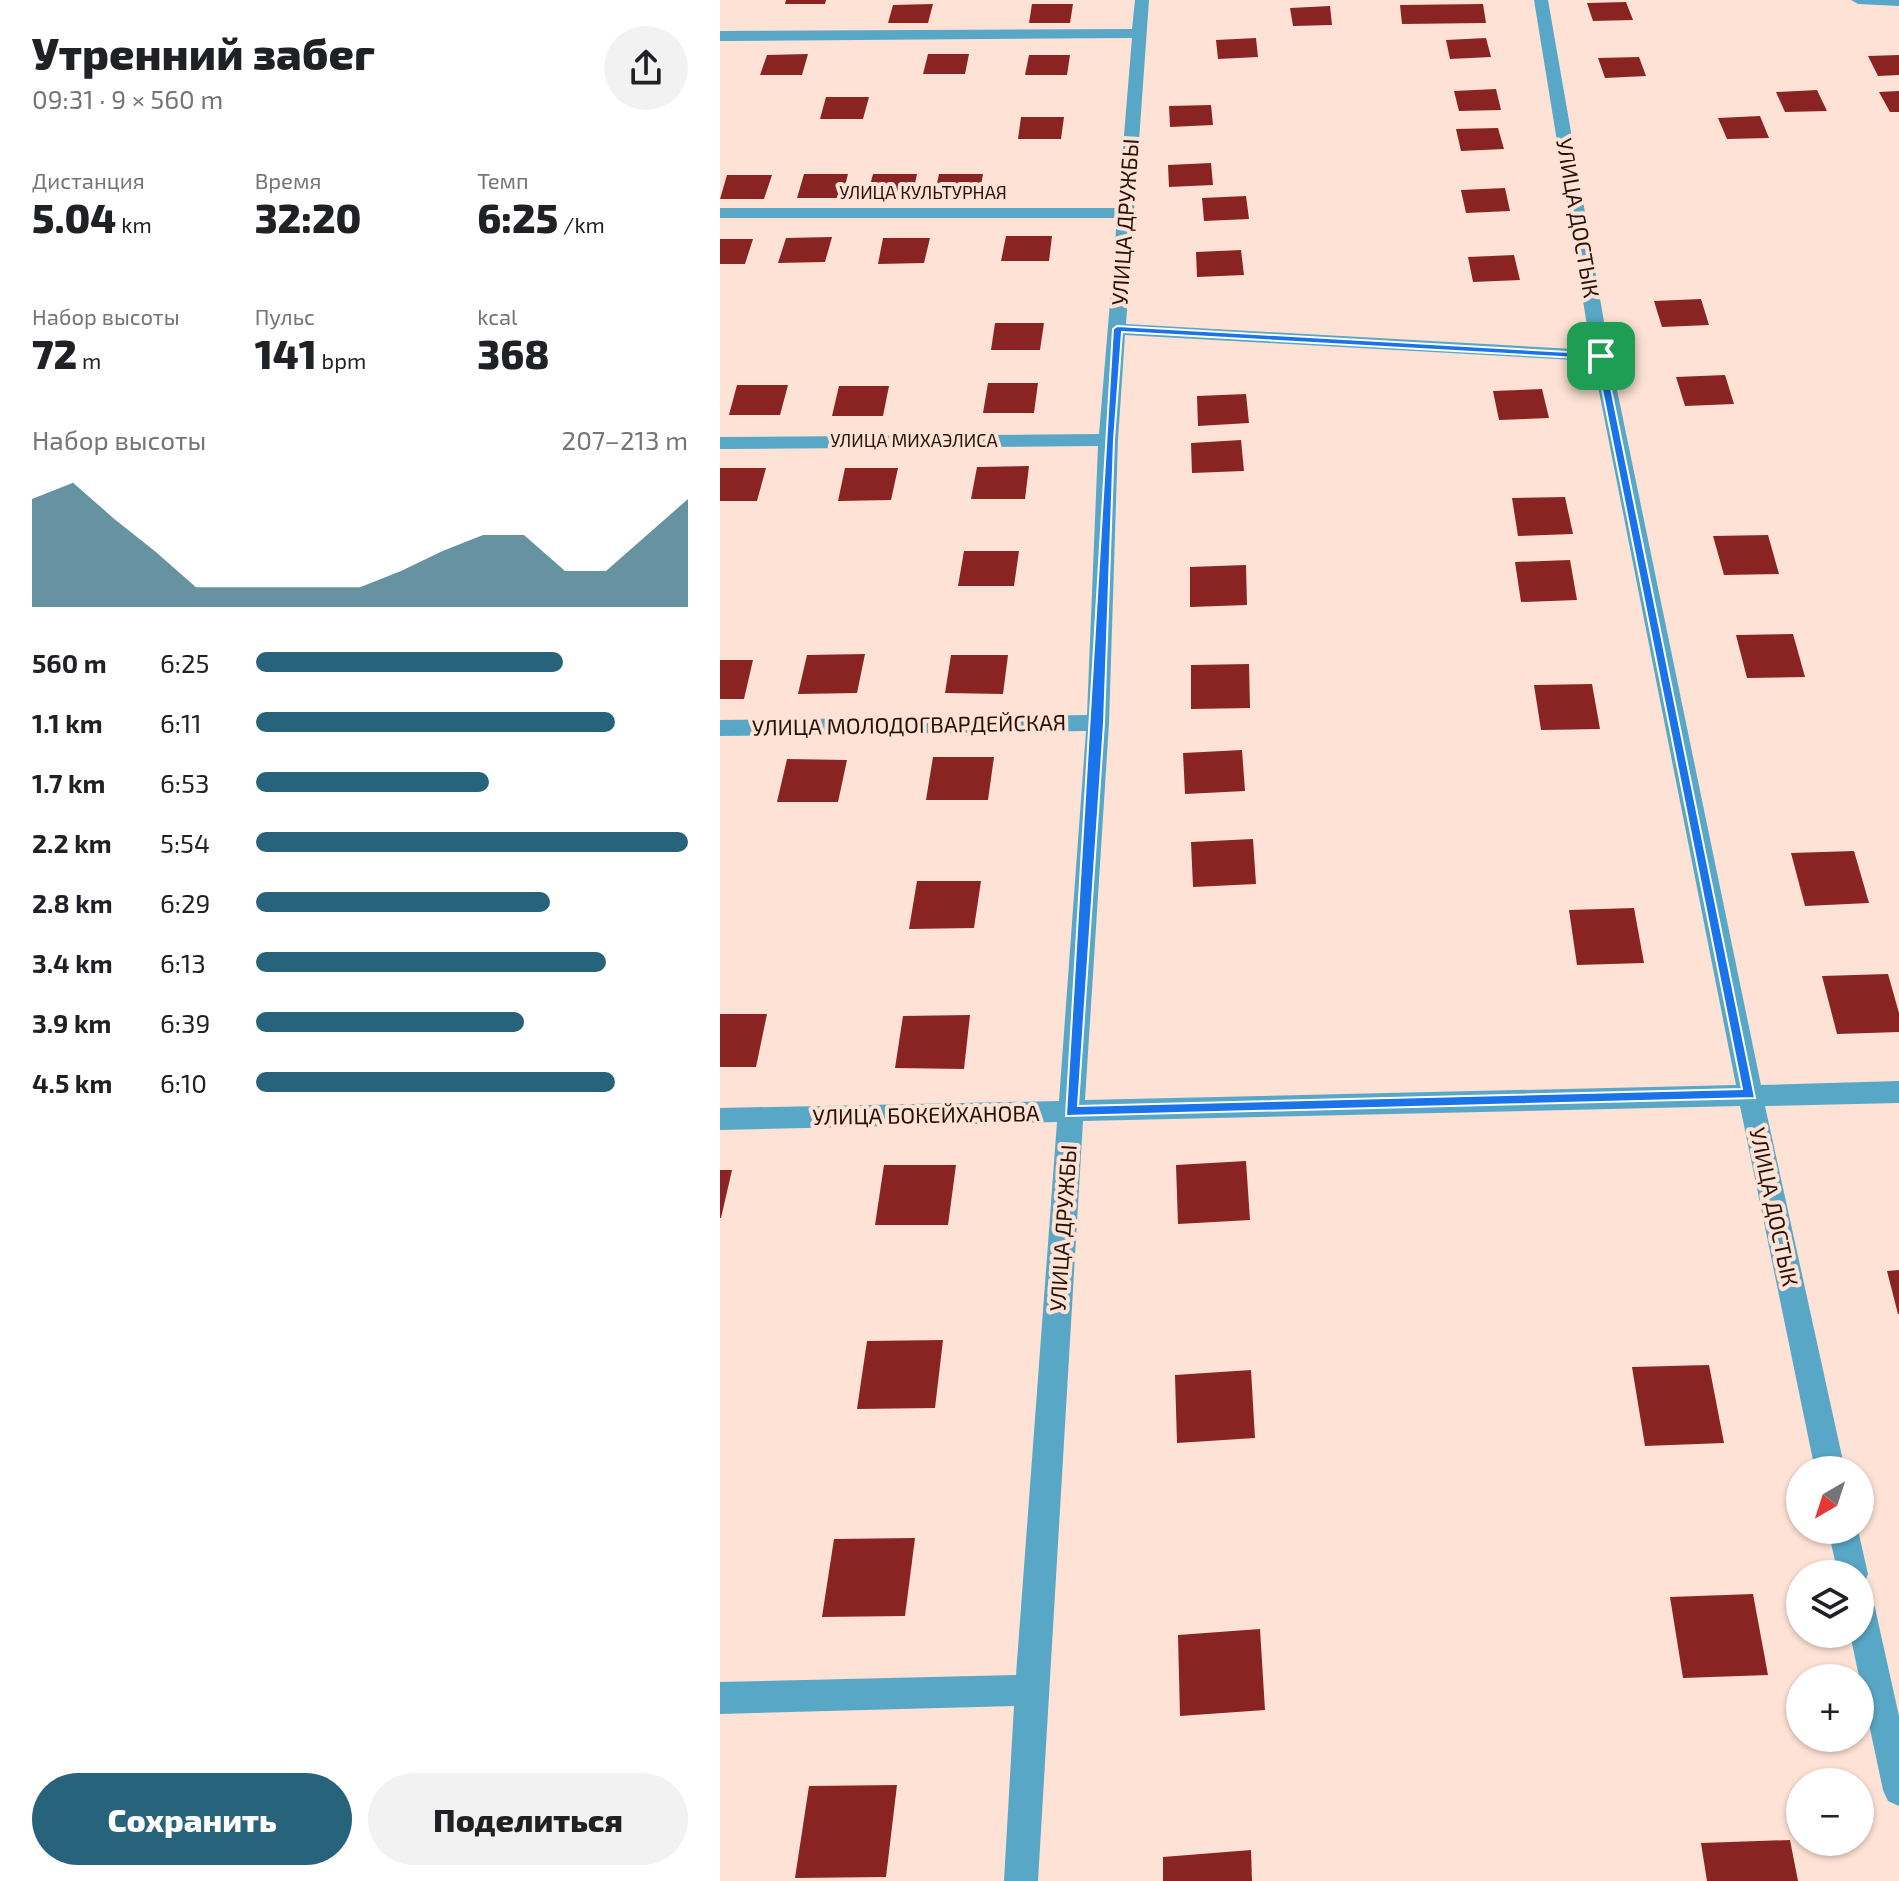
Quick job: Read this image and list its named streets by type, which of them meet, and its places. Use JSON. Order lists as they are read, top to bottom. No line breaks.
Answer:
{"streets":{"street":["УЛИЦА КУЛЬТУРНАЯ","УЛИЦА ДОСТЫК","УЛИЦА ДРУЖБЫ","УЛИЦА МИХАЭЛИСА","УЛИЦА МОЛОДОГВАРДЕЙСКАЯ","УЛИЦА БОКЕЙХАНОВА"]},"crossings":[["УЛИЦА КУЛЬТУРНАЯ","УЛИЦА ДРУЖБЫ"],["УЛИЦА ДОСТЫК","УЛИЦА БОКЕЙХАНОВА"],["УЛИЦА ДРУЖБЫ","УЛИЦА МИХАЭЛИСА"],["УЛИЦА ДРУЖБЫ","УЛИЦА МОЛОДОГВАРДЕЙСКАЯ"],["УЛИЦА ДРУЖБЫ","УЛИЦА БОКЕЙХАНОВА"]],"north":"bottom left","page":{"heading":["Утренний забег","09:31 · 9 × 560 m"],"stats":[["Дистанция","5.04 km"],["Время","32:20"],["Темп","6:25 /km"],["Набор высоты","72 m"],["Пульс","141 bpm"],["kcal","368"]],"chart":["Набор высоты","207–213 m"],"list":[{"name":"560 m","note":"6:25"},{"name":"1.1 km","note":"6:11"},{"name":"1.7 km","note":"6:53"},{"name":"2.2 km","note":"5:54"},{"name":"2.8 km","note":"6:29"},{"name":"3.4 km","note":"6:13"},{"name":"3.9 km","note":"6:39"},{"name":"4.5 km","note":"6:10"}],"map_buttons":["+","−"],"buttons":["Сохранить","Поделиться"]}}
